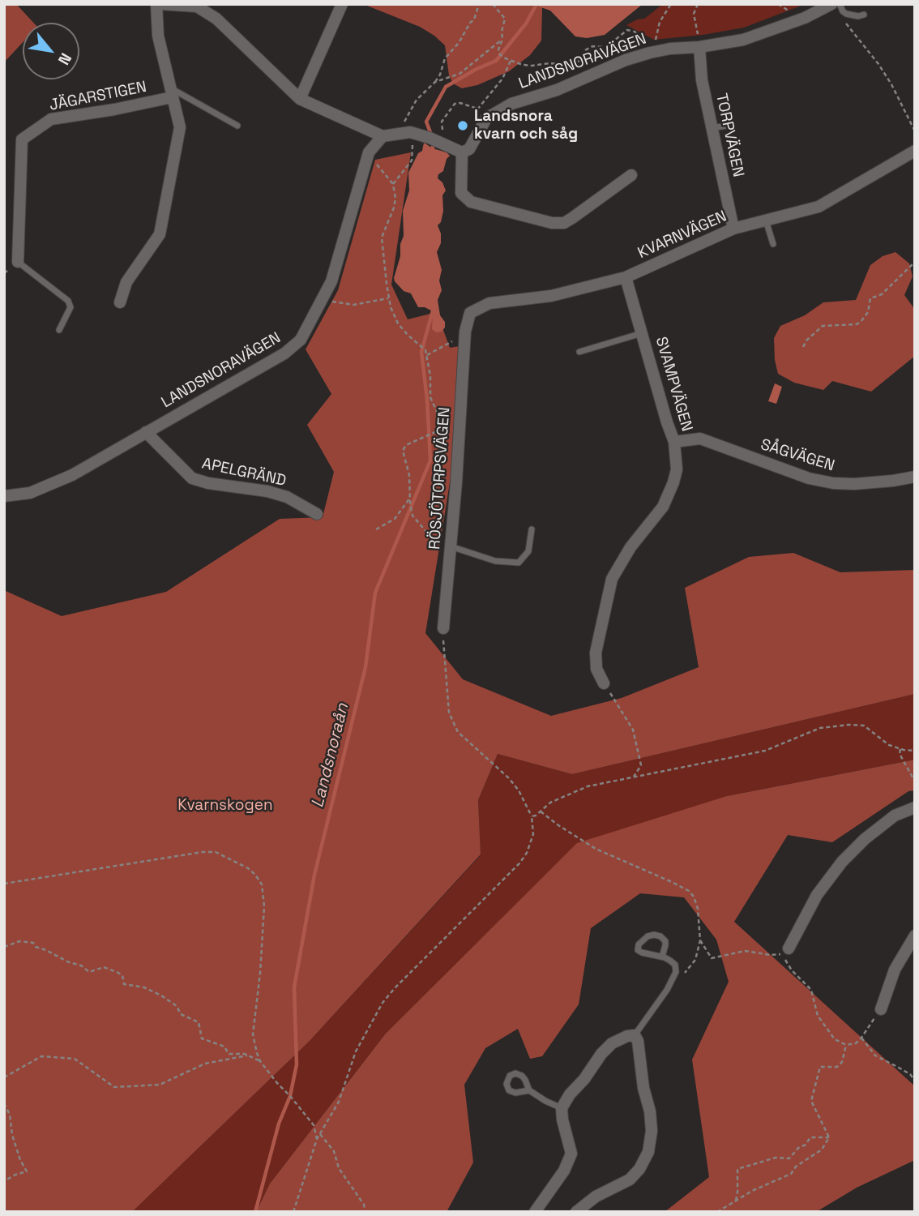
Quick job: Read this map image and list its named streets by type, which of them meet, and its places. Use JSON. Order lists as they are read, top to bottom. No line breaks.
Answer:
{"streets":{"street":["LANDSNORAVÄGEN","JÄGARSTIGEN","TORPVÄGEN","KVARNVÄGEN","SVAMPVÄGEN","SÅGVÄGEN","APELGRÄND","RÖSJÖTORPSVÄGEN"]},"crossings":[["LANDSNORAVÄGEN","TORPVÄGEN"],["LANDSNORAVÄGEN","APELGRÄND"],["TORPVÄGEN","KVARNVÄGEN"],["KVARNVÄGEN","SVAMPVÄGEN"],["KVARNVÄGEN","RÖSJÖTORPSVÄGEN"],["SVAMPVÄGEN","SÅGVÄGEN"]],"water":["Landsnoraån"],"parks":["Kvarnskogen"],"places":["Landsnora kvarn och såg"],"north":"bottom right"}
